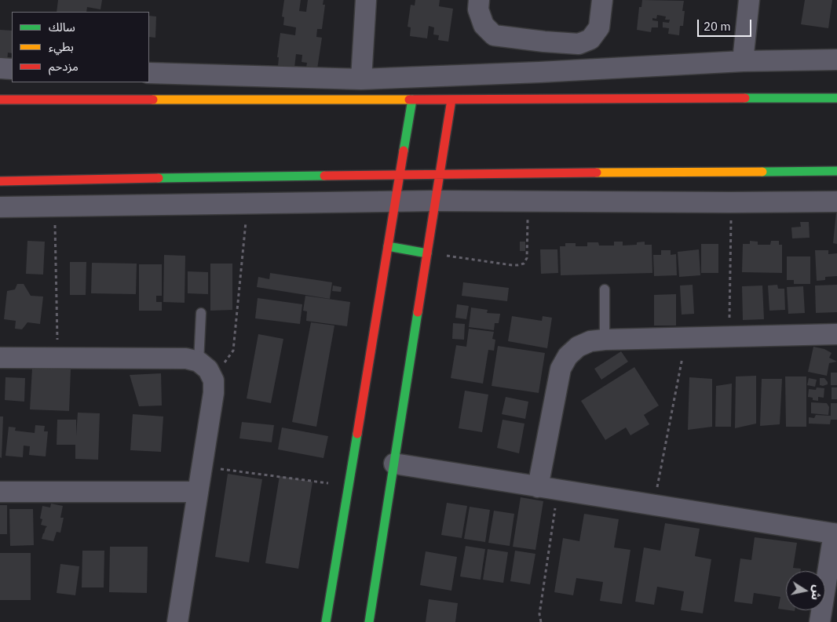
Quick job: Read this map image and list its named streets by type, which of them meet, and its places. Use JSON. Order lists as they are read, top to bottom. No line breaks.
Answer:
{"legend":["سالك","بطيء","مزدحم"],"scale_bar":"20 m","north":"right"}
